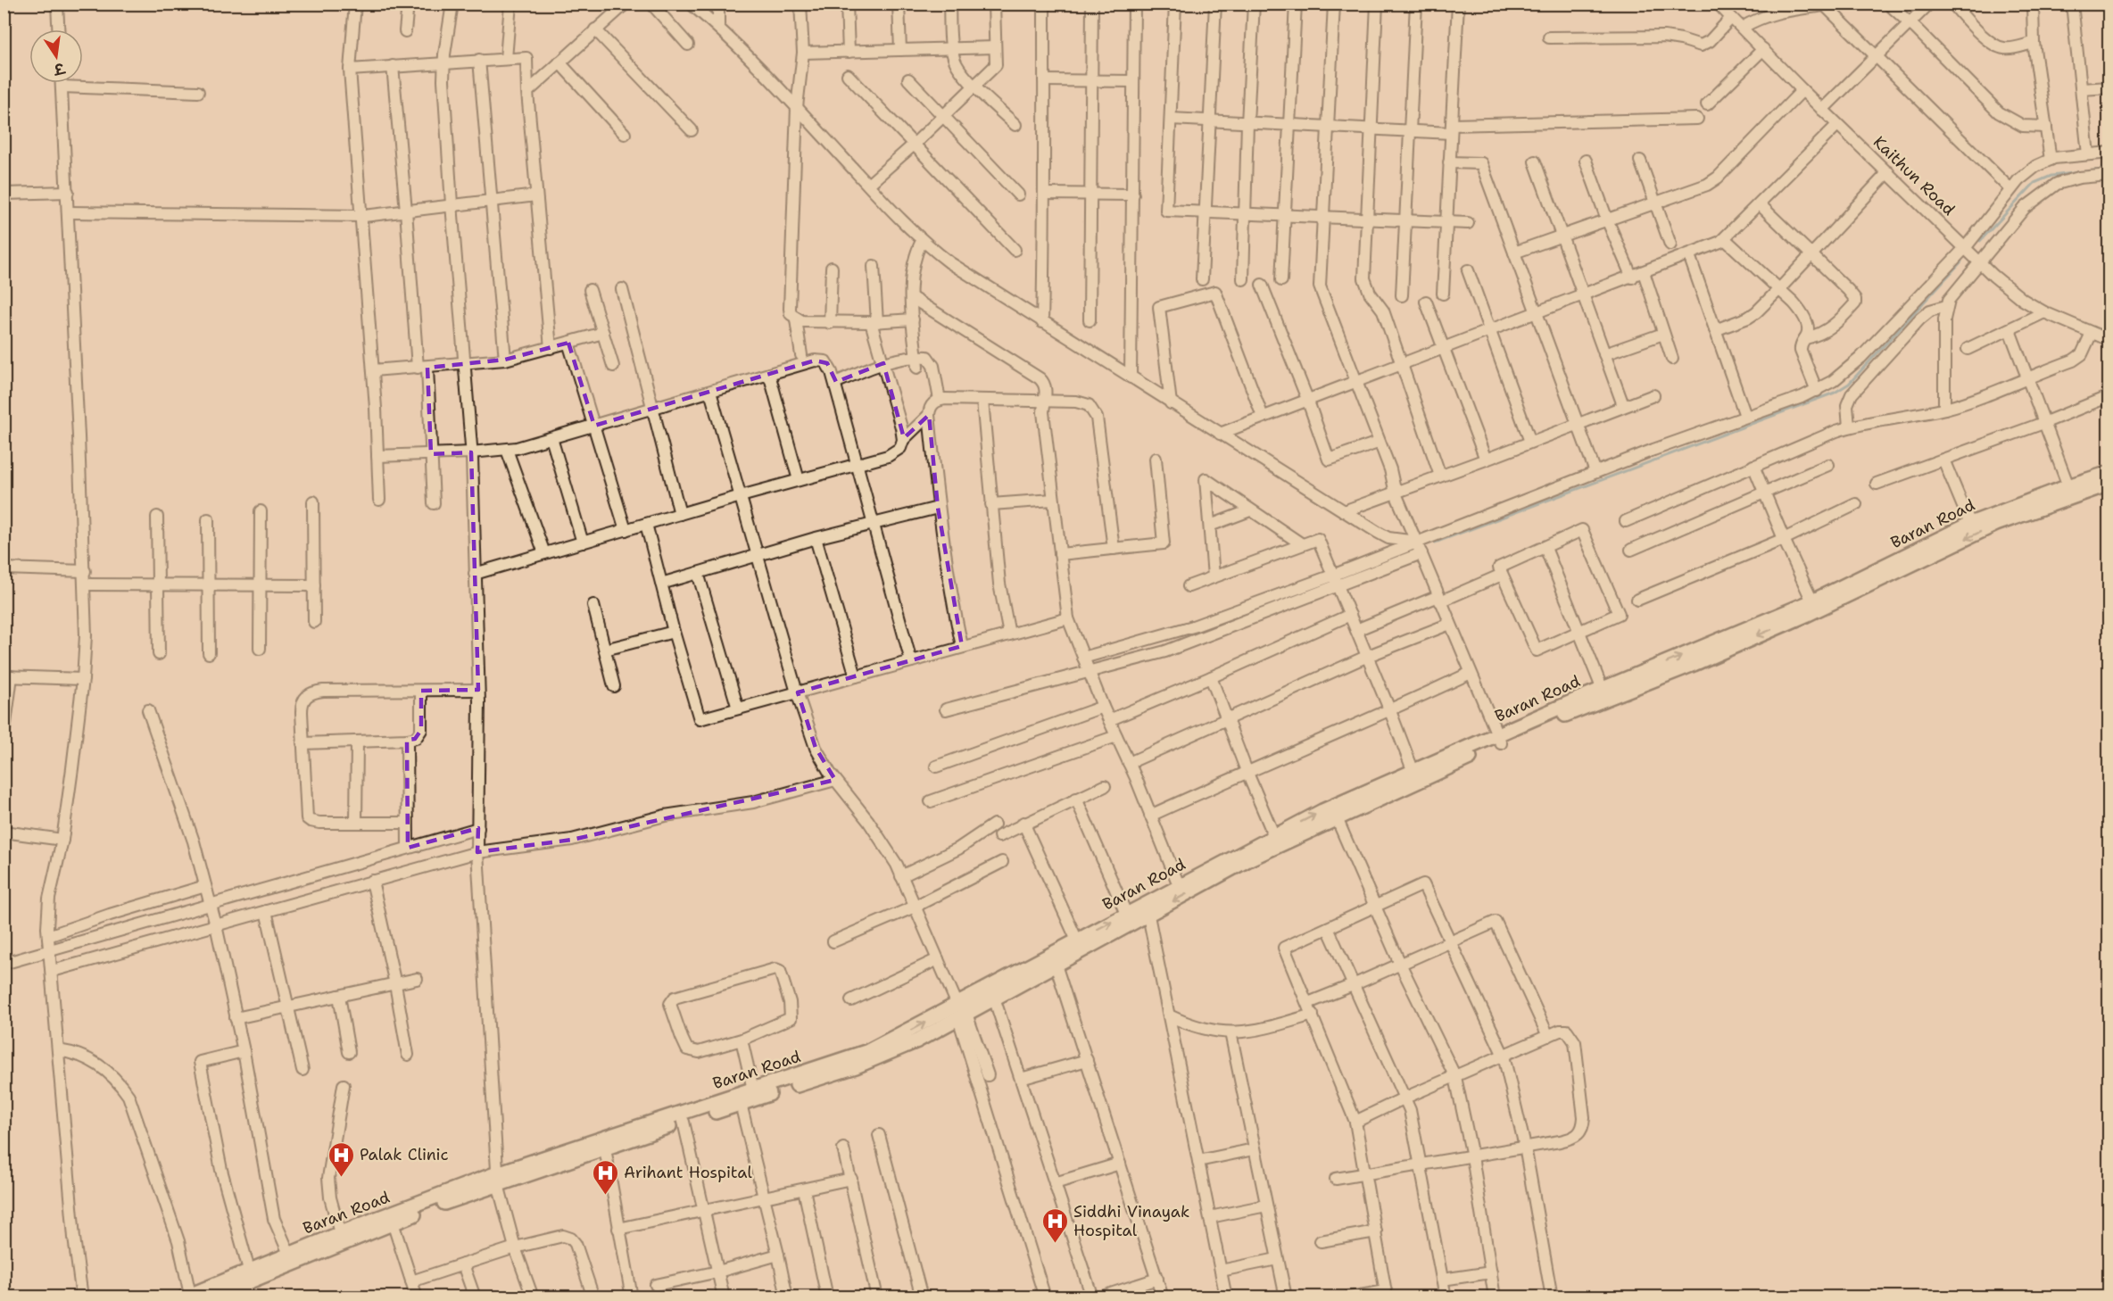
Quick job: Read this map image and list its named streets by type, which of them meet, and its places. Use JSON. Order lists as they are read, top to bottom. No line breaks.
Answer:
{"streets":{"main road":["Baran Road"],"street":["Kaithun Road"]},"places":{"hospital":["Palak Clinic","Arihant Hospital","Siddhi Vinayak Hospital"]},"north":"bottom"}
